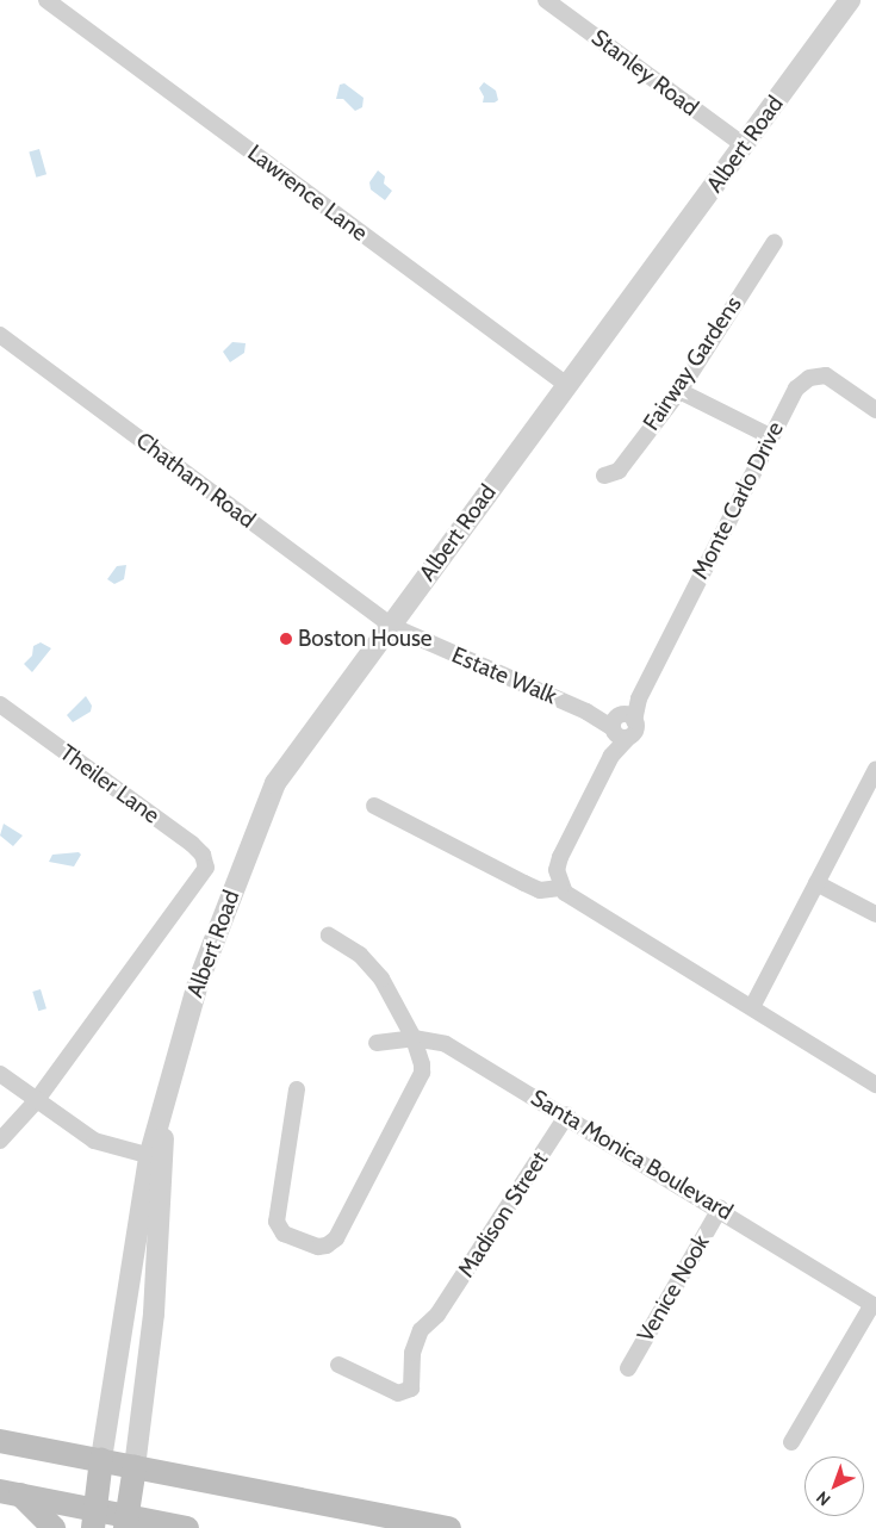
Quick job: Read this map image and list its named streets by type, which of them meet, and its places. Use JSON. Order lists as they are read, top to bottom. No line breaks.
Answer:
{"streets":{"street":["Stanley Road","Albert Road","Lawrence Lane","Fairway Gardens","Chatham Road","Monte Carlo Drive","Estate Walk","Theiler Lane","Santa Monica Boulevard","Madison Street","Venice Nook"]},"crossings":[["Stanley Road","Albert Road"],["Albert Road","Lawrence Lane"],["Albert Road","Chatham Road"],["Albert Road","Estate Walk"],["Albert Road","Theiler Lane"],["Chatham Road","Estate Walk"],["Monte Carlo Drive","Estate Walk"],["Santa Monica Boulevard","Madison Street"],["Santa Monica Boulevard","Venice Nook"]],"places":["Boston House"],"north":"bottom left"}
